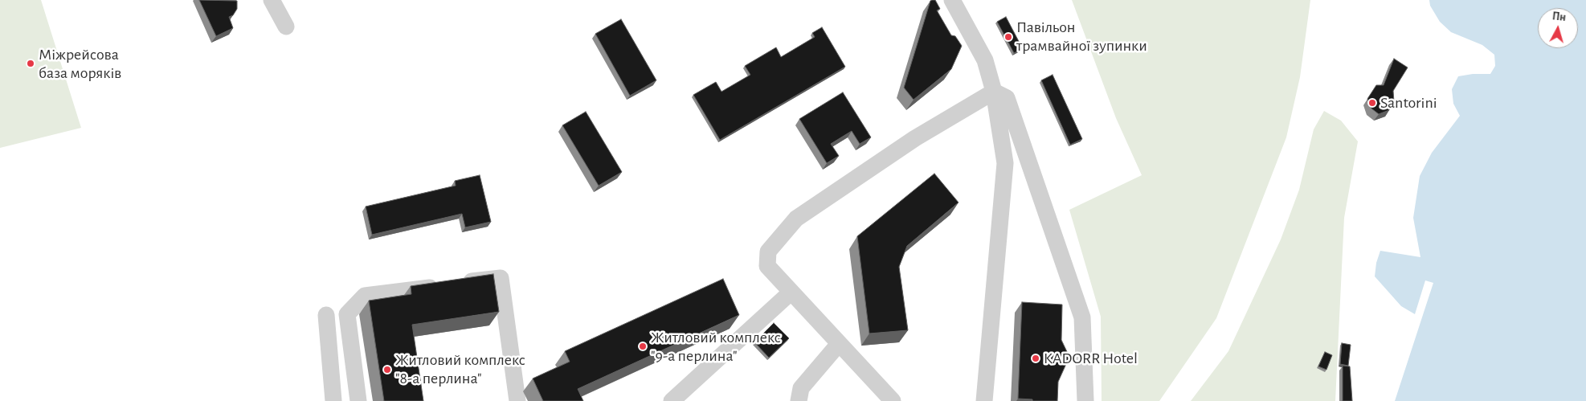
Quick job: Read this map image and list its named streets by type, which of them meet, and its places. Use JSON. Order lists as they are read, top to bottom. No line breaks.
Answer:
{"places":["Павільон трамвайної зупинки","Міжрейсова база моряків","Santorini","Житловий комплекс \"9-а перлина\"","KADORR Hotel","Житловий комплекс \"8-а перлина\""],"north":"top"}
